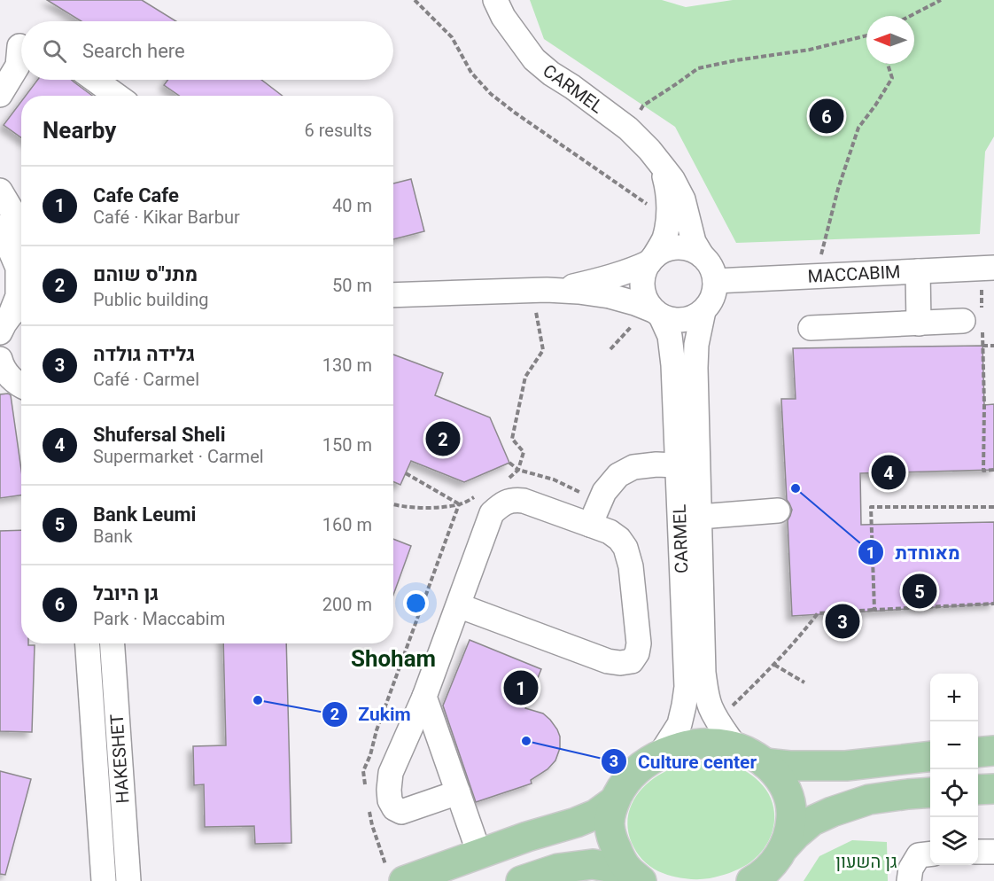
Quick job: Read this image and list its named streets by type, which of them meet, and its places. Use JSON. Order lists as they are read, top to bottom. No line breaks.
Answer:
{"streets":{"street":["CARMEL","MACCABIM","HAKESHET"]},"crossings":[["CARMEL","MACCABIM"]],"districts":["Shoham"],"parks":["גן השעון"],"places":["מאוחדת","Zukim","Culture center"],"north":"left","page":{"search":"Search here","heading":["Nearby","6 results"],"pins":["6","2","4","5","3","1"],"list":[{"mark":"1","name":"Cafe Cafe","note":"Café · Kikar Barbur","value":"40 m"},{"mark":"2","name":"מתנ\"ס שוהם","note":"Public building","value":"50 m"},{"mark":"3","name":"גלידה גולדה","note":"Café · Carmel","value":"130 m"},{"mark":"4","name":"Shufersal Sheli","note":"Supermarket · Carmel","value":"150 m"},{"mark":"5","name":"Bank Leumi","note":"Bank","value":"160 m"},{"mark":"6","name":"גן היובל","note":"Park · Maccabim","value":"200 m"}],"map_buttons":["+","−"]}}
